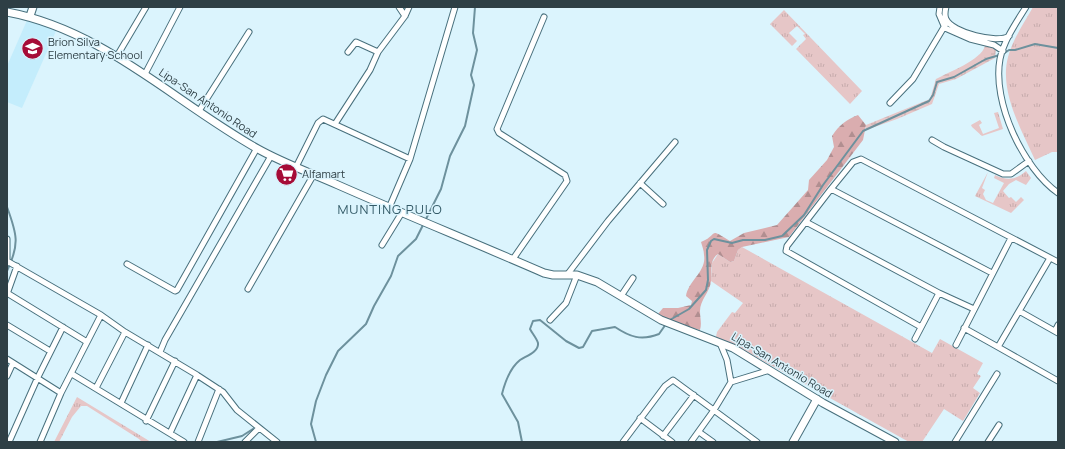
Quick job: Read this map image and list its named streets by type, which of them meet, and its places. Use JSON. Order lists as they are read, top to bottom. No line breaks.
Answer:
{"streets":{"main road":["Lipa-San Antonio Road"]},"districts":["MUNTING PULO"],"places":{"school or university":["Brion Silva Elementary School"],"supermarket":["Alfamart"]}}
